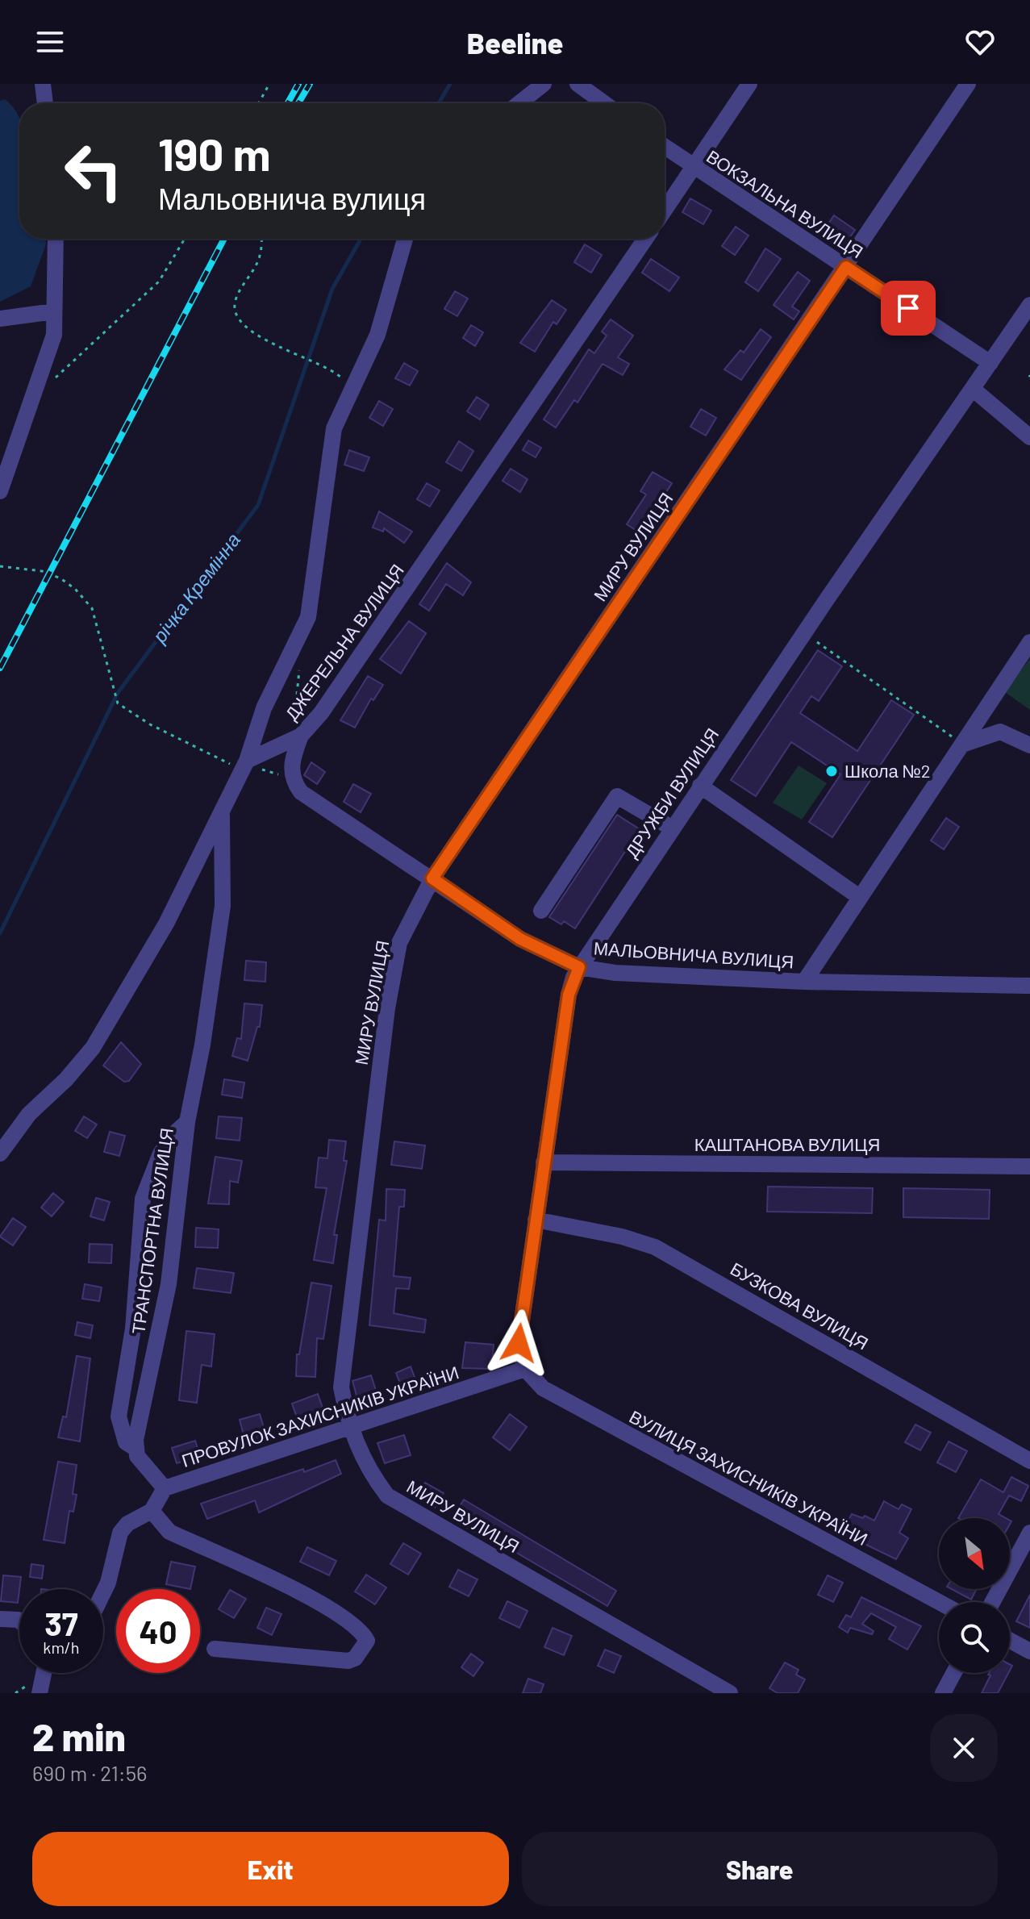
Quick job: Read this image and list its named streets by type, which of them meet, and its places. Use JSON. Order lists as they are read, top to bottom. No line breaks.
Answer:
{"streets":{"street":["ВОКЗАЛЬНА ВУЛИЦЯ","МИРУ ВУЛИЦЯ","ДЖЕРЕЛЬНА ВУЛИЦЯ","ДРУЖБИ ВУЛИЦЯ","МАЛЬОВНИЧА ВУЛИЦЯ","КАШТАНОВА ВУЛИЦЯ","ТРАНСПОРТНА ВУЛИЦЯ","БУЗКОВА ВУЛИЦЯ","ПРОВУЛОК ЗАХИСНИКІВ УКРАЇНИ","ВУЛИЦЯ ЗАХИСНИКІВ УКРАЇНИ"]},"crossings":[["ВОКЗАЛЬНА ВУЛИЦЯ","МИРУ ВУЛИЦЯ"],["ВОКЗАЛЬНА ВУЛИЦЯ","ДРУЖБИ ВУЛИЦЯ"],["МИРУ ВУЛИЦЯ","МАЛЬОВНИЧА ВУЛИЦЯ"],["МИРУ ВУЛИЦЯ","ПРОВУЛОК ЗАХИСНИКІВ УКРАЇНИ"],["ДРУЖБИ ВУЛИЦЯ","МАЛЬОВНИЧА ВУЛИЦЯ"],["ДРУЖБИ ВУЛИЦЯ","КАШТАНОВА ВУЛИЦЯ"],["ДРУЖБИ ВУЛИЦЯ","БУЗКОВА ВУЛИЦЯ"],["ДРУЖБИ ВУЛИЦЯ","ПРОВУЛОК ЗАХИСНИКІВ УКРАЇНИ"],["ДРУЖБИ ВУЛИЦЯ","ВУЛИЦЯ ЗАХИСНИКІВ УКРАЇНИ"],["ПРОВУЛОК ЗАХИСНИКІВ УКРАЇНИ","ВУЛИЦЯ ЗАХИСНИКІВ УКРАЇНИ"]],"water":["річка Кремінна"],"places":["Школа №2"],"north":"bottom right","page":{"header":"Beeline","turn":["190 m","Мальовнича вулиця"],"speed":"37 km/h","limit":"40","heading":["2 min","690 m · 21:56"],"buttons":["Exit","Share"]}}
